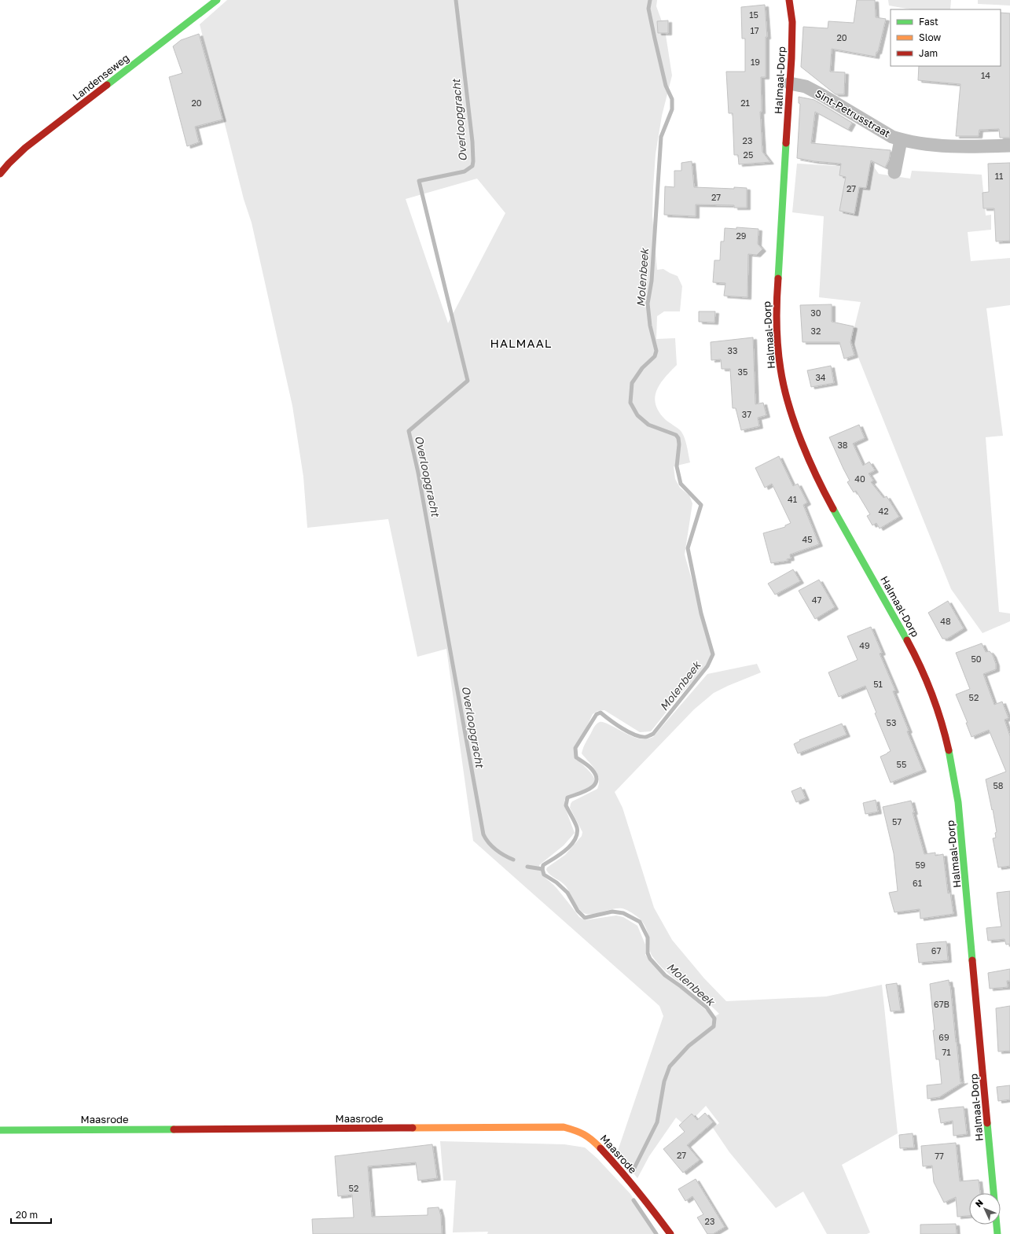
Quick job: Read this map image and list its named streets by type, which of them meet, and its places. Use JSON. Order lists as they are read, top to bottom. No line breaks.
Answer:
{"streets":{"street":["Landenseweg","Halmaal-Dorp","Sint-Petrusstraat","Maasrode"]},"crossings":[["Halmaal-Dorp","Sint-Petrusstraat"]],"districts":["HALMAAL"],"water":["Overloopgracht","Molenbeek"],"house_numbers":["15","17","20","19","14","20","21","23","25","11","27","27","29","30","32","33","35","34","37","38","40","41","42","45","47","48","49","50","51","52","53","55","58","57","59","61","67","67B","69","71","27","77","52","23"],"legend":["Fast","Slow","Jam"],"scale_bar":"20 m","north":"top left"}
